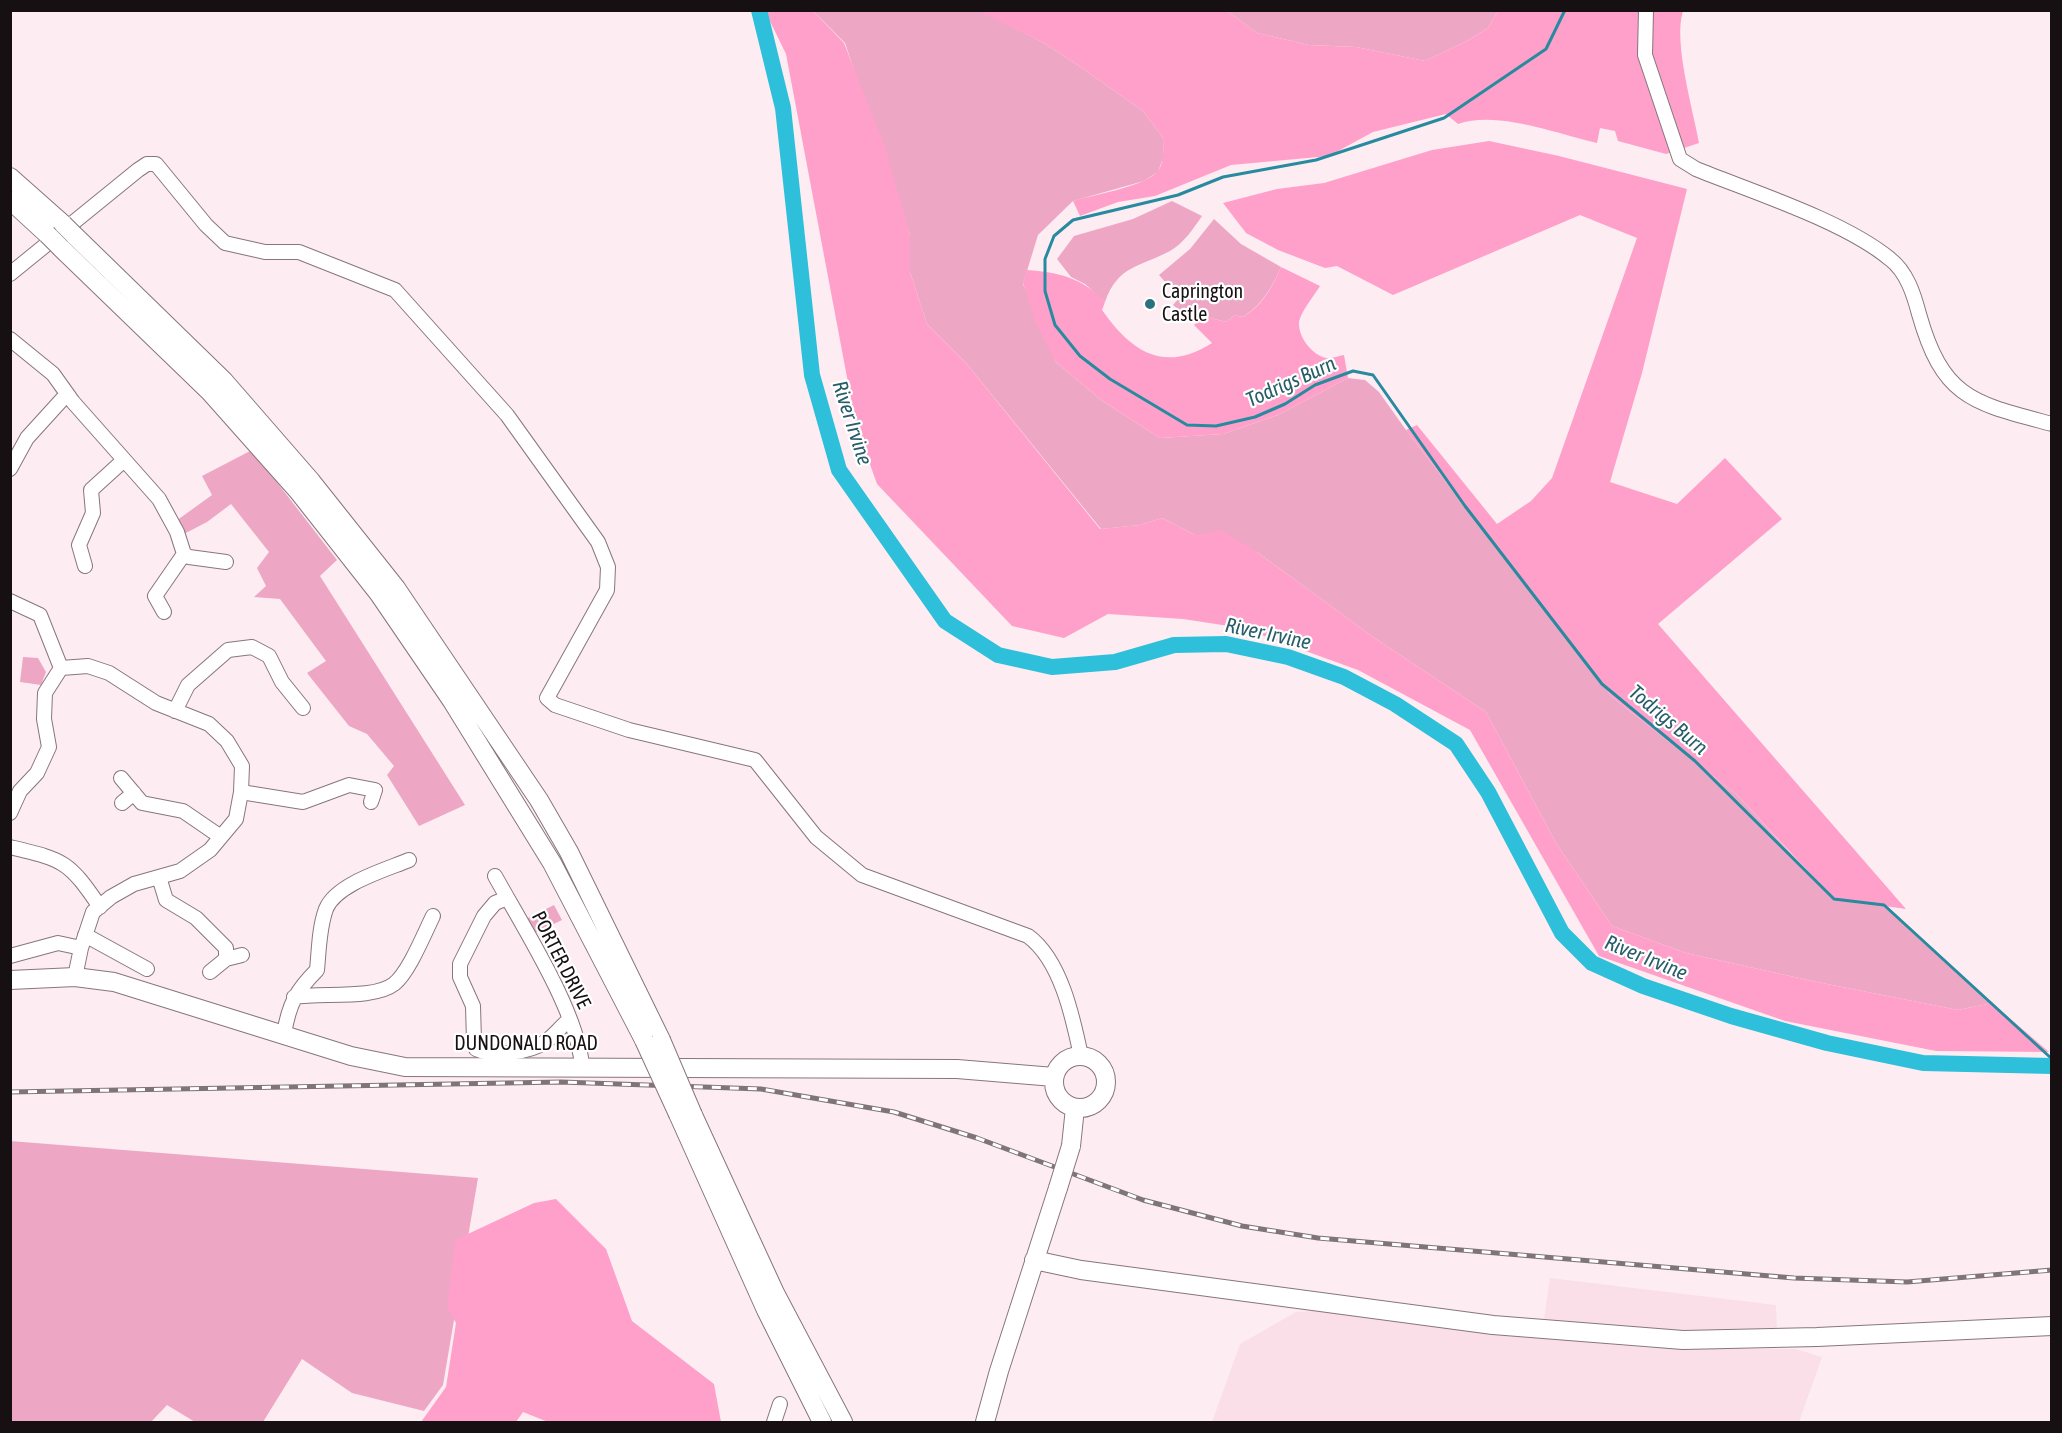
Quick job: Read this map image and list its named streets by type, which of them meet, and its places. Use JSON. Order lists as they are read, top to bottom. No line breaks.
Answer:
{"streets":{"main road":["DUNDONALD ROAD"],"street":["PORTER DRIVE"]},"crossings":[["PORTER DRIVE","DUNDONALD ROAD"]],"water":["Todrigs Burn","River Irvine"],"places":["Caprington Castle"]}
